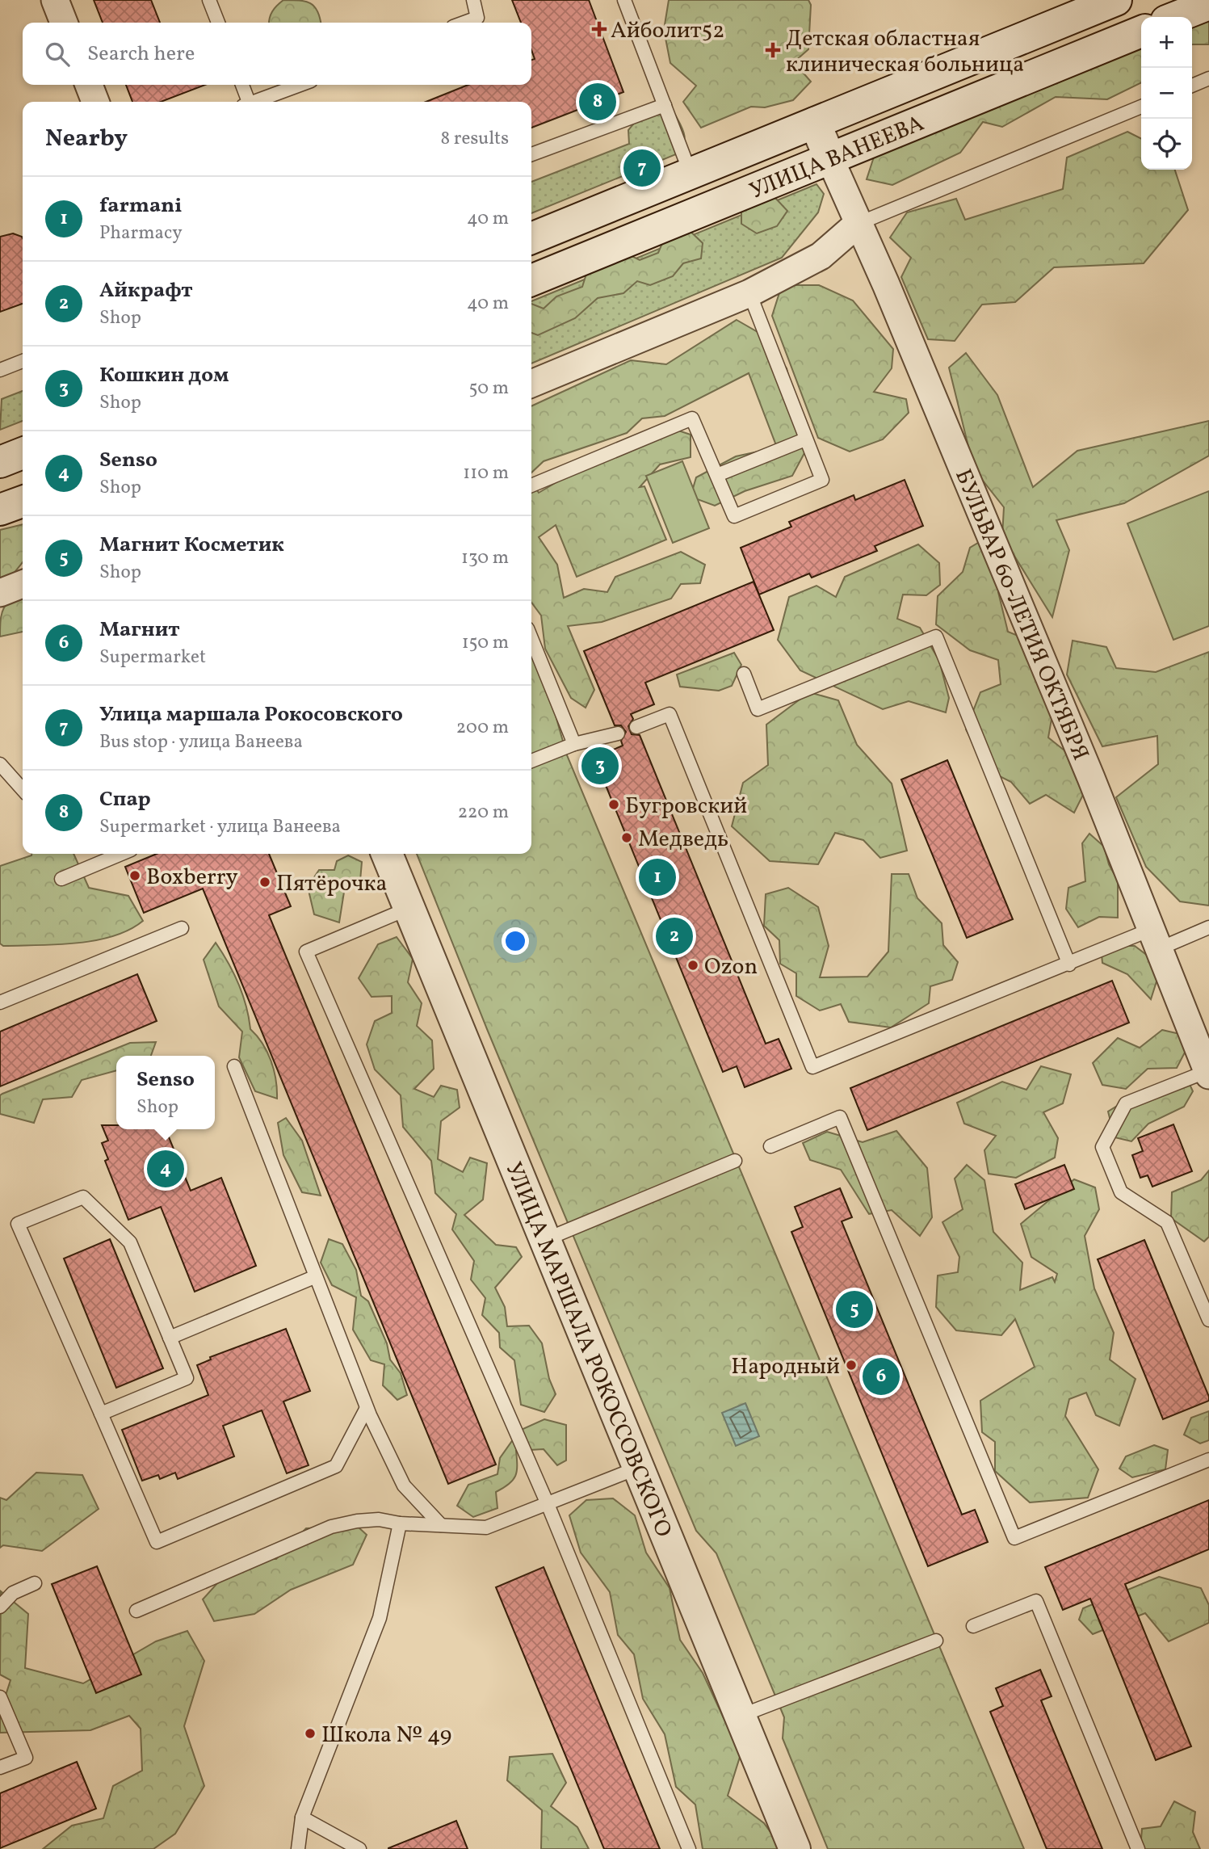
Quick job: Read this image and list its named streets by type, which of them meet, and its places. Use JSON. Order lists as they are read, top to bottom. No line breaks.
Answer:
{"streets":{"main road":["УЛИЦА ВАНЕЕВА","УЛИЦА МАРШАЛА РОКОССОВСКОГО"],"street":["БУЛЬВАР 60-ЛЕТИЯ ОКТЯБРЯ"]},"crossings":[["УЛИЦА ВАНЕЕВА","БУЛЬВАР 60-ЛЕТИЯ ОКТЯБРЯ"]],"places":{"health":["Айболит52","Детская областная клиническая больница"],"other":["Бугровский","Медведь","Boxberry","Пятёрочка","Ozon","Народный","Школа № 49"]},"page":{"map_buttons":["+","−"],"search":"Search here","pins":["8","7","3","1","2","4","5","6"],"heading":["Nearby","8 results"],"list":[{"mark":"1","name":"farmani","note":"Pharmacy","value":"40 m"},{"mark":"2","name":"Айкрафт","note":"Shop","value":"40 m"},{"mark":"3","name":"Кошкин дом","note":"Shop","value":"50 m"},{"mark":"4","name":"Senso","note":"Shop","value":"110 m"},{"mark":"5","name":"Магнит Косметик","note":"Shop","value":"130 m"},{"mark":"6","name":"Магнит","note":"Supermarket","value":"150 m"},{"mark":"7","name":"Улица маршала Рокосовского","note":"Bus stop · улица Ванеева","value":"200 m"},{"mark":"8","name":"Спар","note":"Supermarket · улица Ванеева","value":"220 m"}],"popup":["Senso","Shop"]}}
